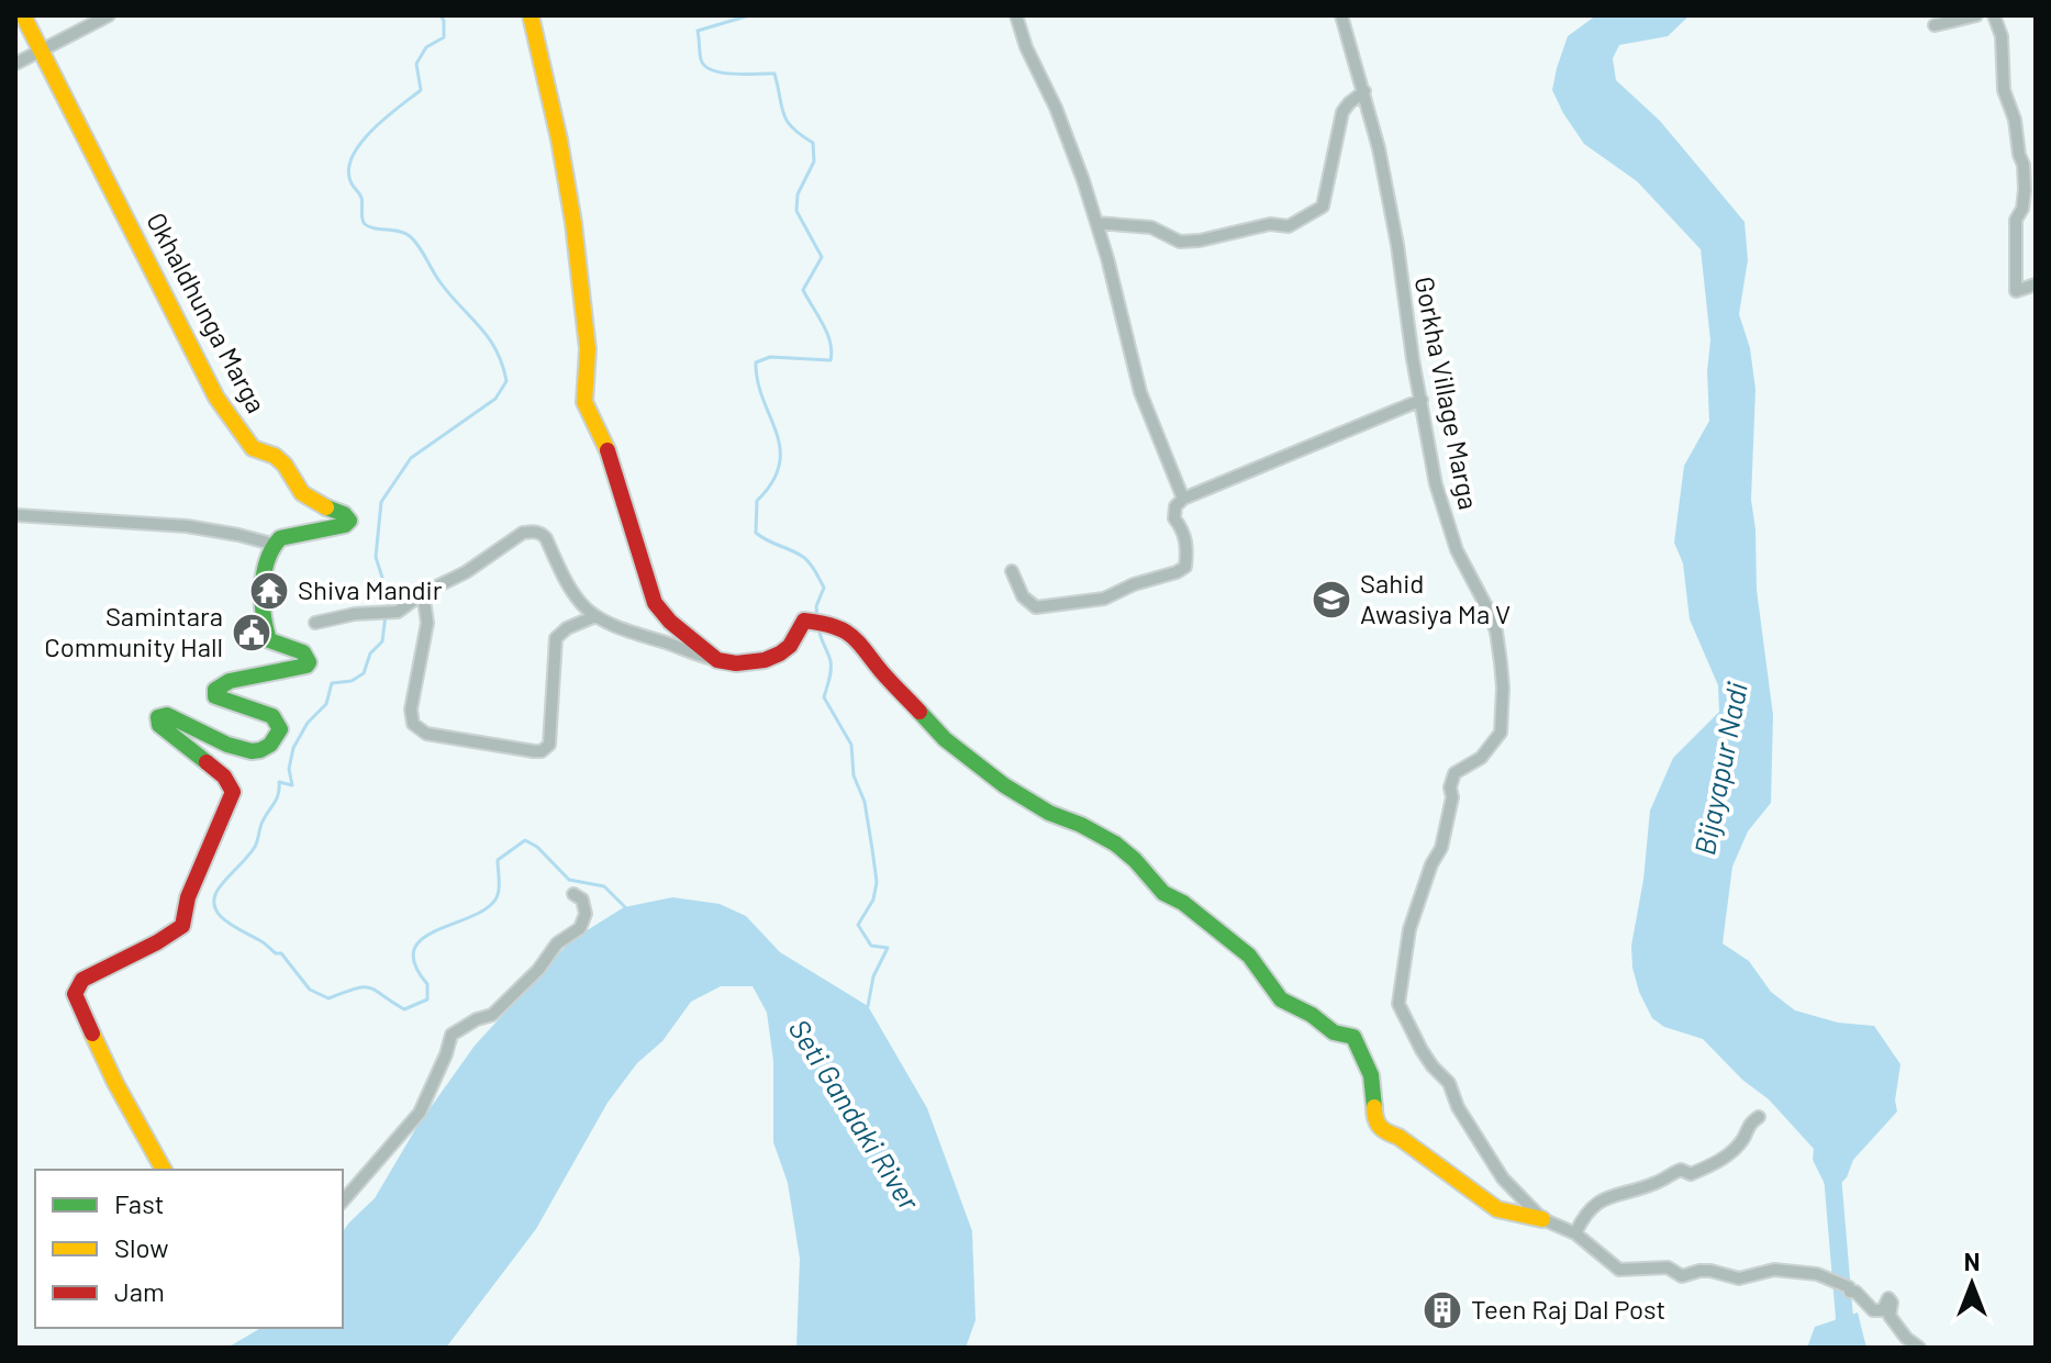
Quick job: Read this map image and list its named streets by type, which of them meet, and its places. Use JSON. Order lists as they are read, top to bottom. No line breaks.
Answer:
{"streets":{"street":["Okhaldhunga Marga","Gorkha Village Marga"]},"water":["Bijayapur Nadi","Seti Gandaki River"],"places":{"temple":["Shiva Mandir"],"school or university":["Sahid Awasiya Ma V"],"public building":["Samintara Community Hall"],"building":["Teen Raj Dal Post"]},"legend":["Fast","Slow","Jam"],"north":"top"}
